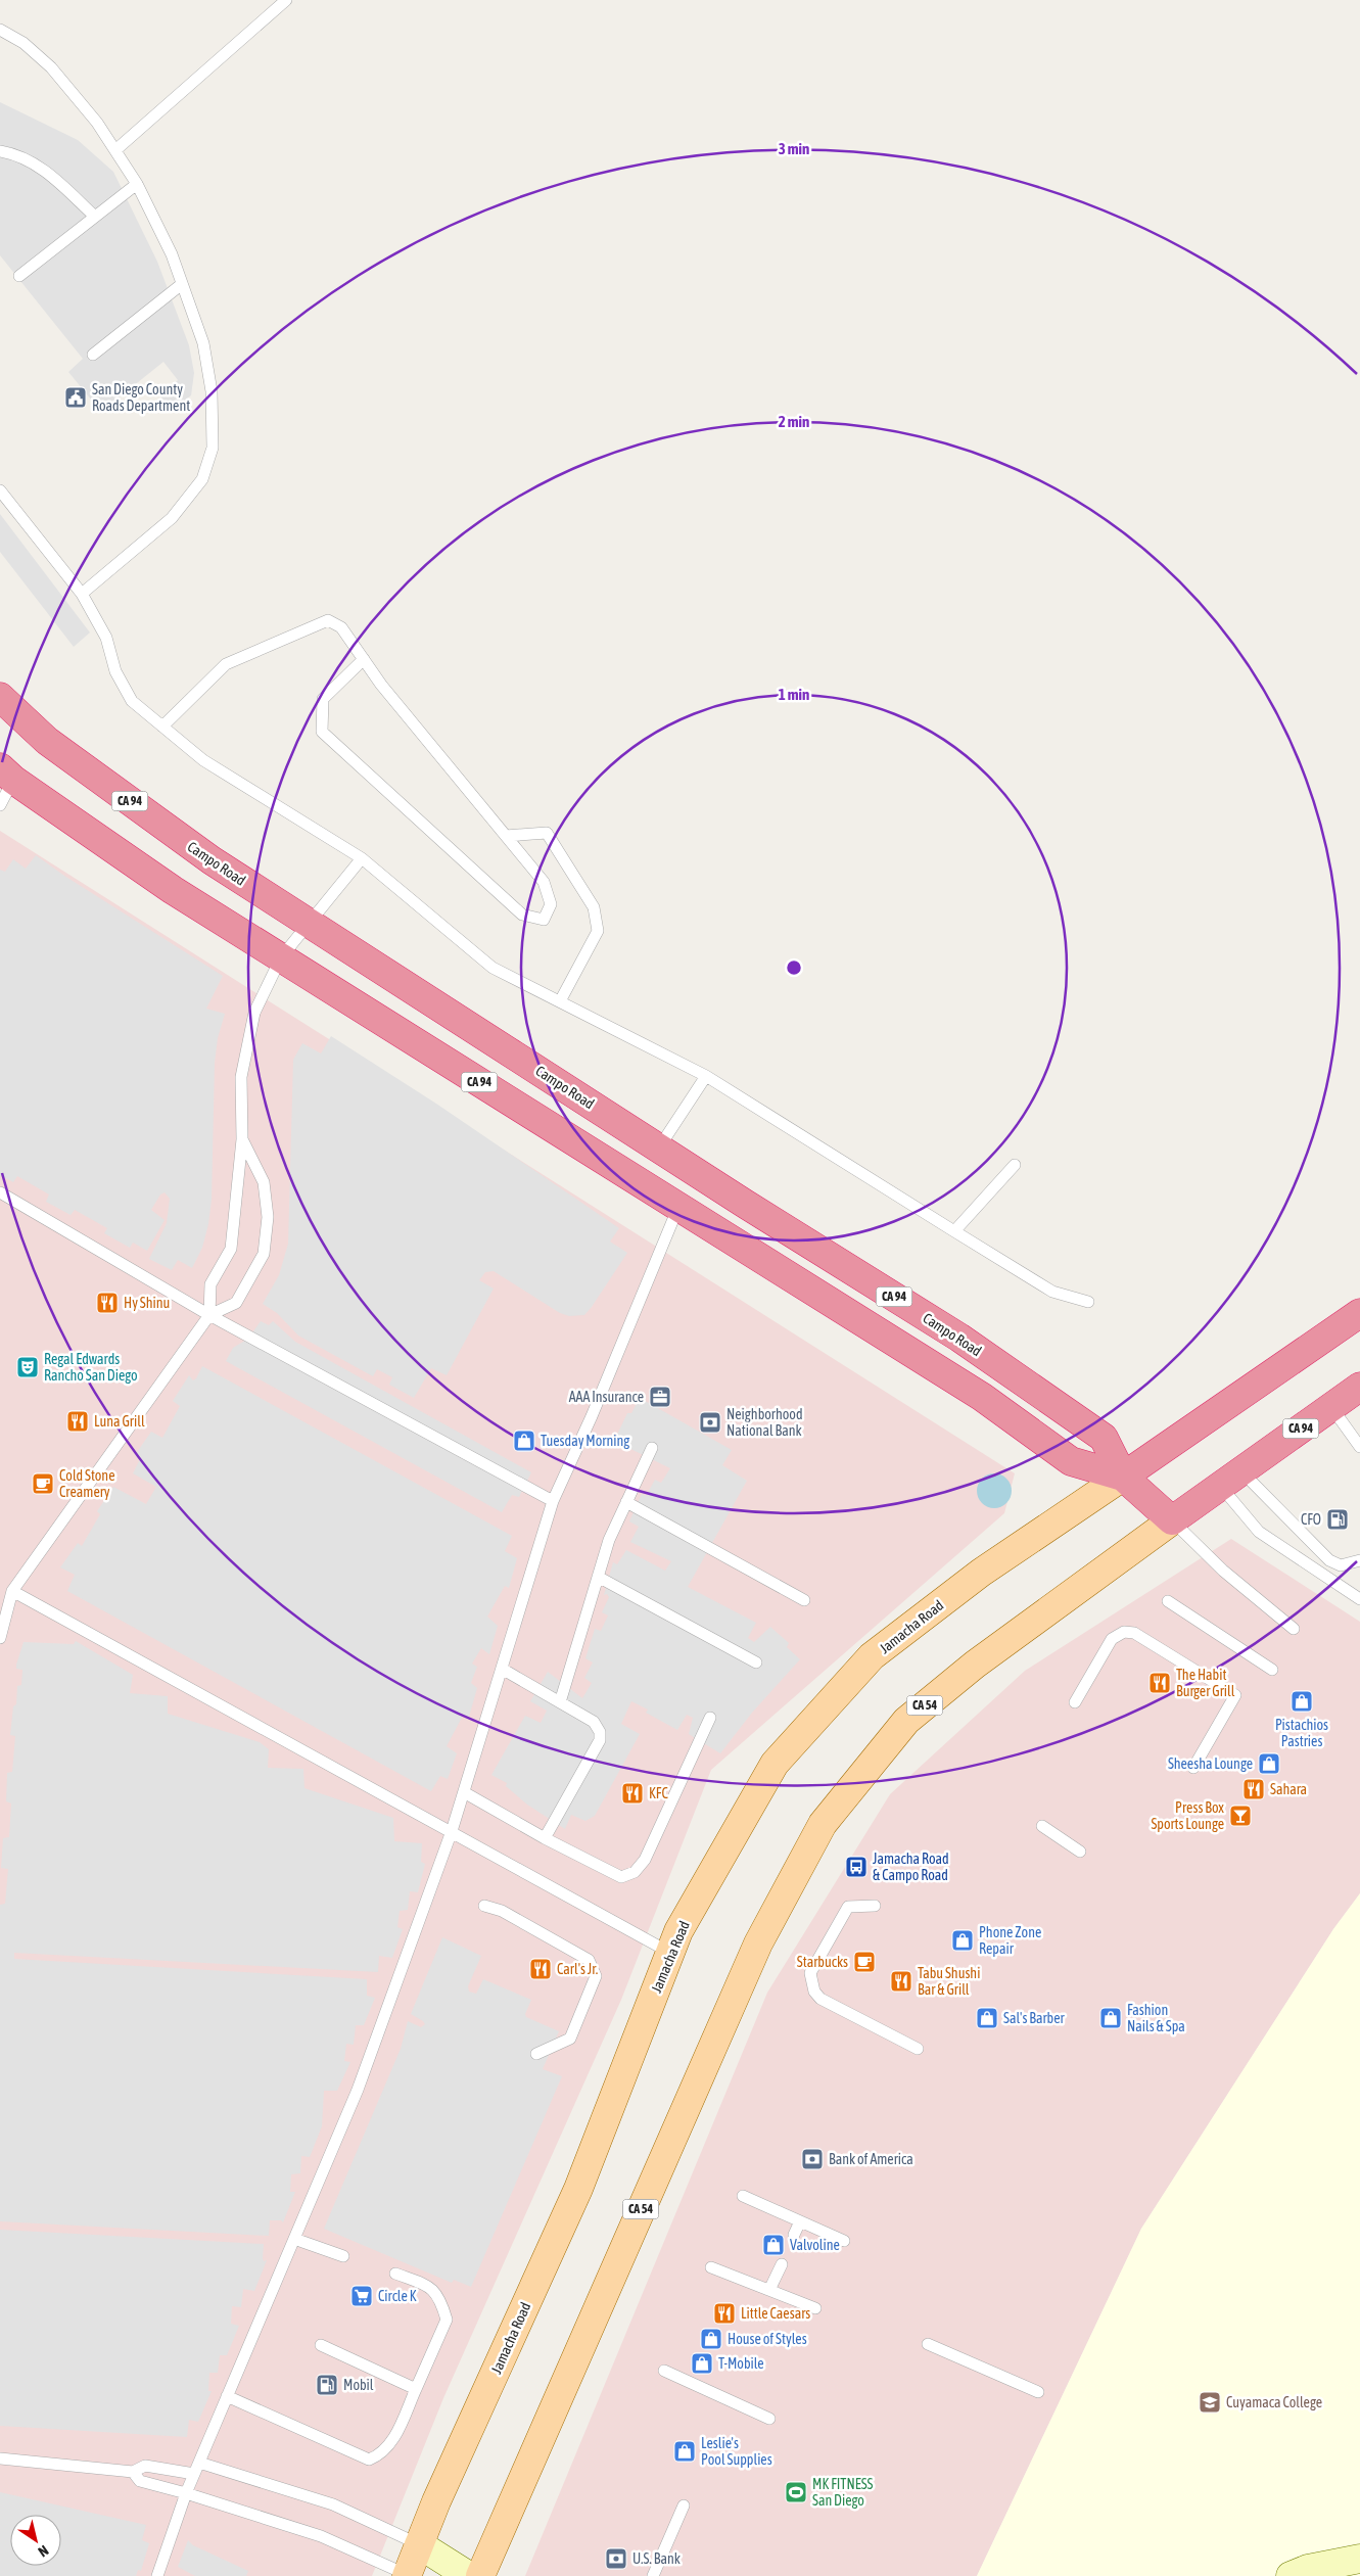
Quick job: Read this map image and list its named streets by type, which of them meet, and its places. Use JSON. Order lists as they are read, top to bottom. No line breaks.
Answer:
{"streets":{"highway":["CA 94","Campo Road"],"main road":["Jamacha Road","CA 54"]},"crossings":[["CA 94","Campo Road"],["CA 94","CA 54"],["Campo Road","Jamacha Road"],["Campo Road","CA 54"]],"places":{"public building":["San Diego County Roads Department"],"restaurant":["Hy Shinu","Luna Grill","The Habit Burger Grill","Sahara","KFC","Carl's Jr.","Tabu Shushi Bar & Grill","Little Caesars"],"theatre":["Regal Edwards Rancho San Diego"],"office":["AAA Insurance"],"bank":["Neighborhood National Bank","Bank of America","U.S. Bank"],"shop":["Tuesday Morning","Pistachios Pastries","Sheesha Lounge","Phone Zone Repair","Sal's Barber","Fashion Nails & Spa","Valvoline","House of Styles","T-Mobile","Leslie's Pool Supplies"],"cafe":["Cold Stone Creamery","Starbucks"],"fuel station":["CFO","Mobil"],"bar":["Press Box Sports Lounge"],"bus stop":["Jamacha Road & Campo Road"],"supermarket":["Circle K"],"school or university":["Cuyamaca College"],"sports":["MK FITNESS San Diego"]},"north":"bottom right","rings":["3 min","2 min","1 min"]}
